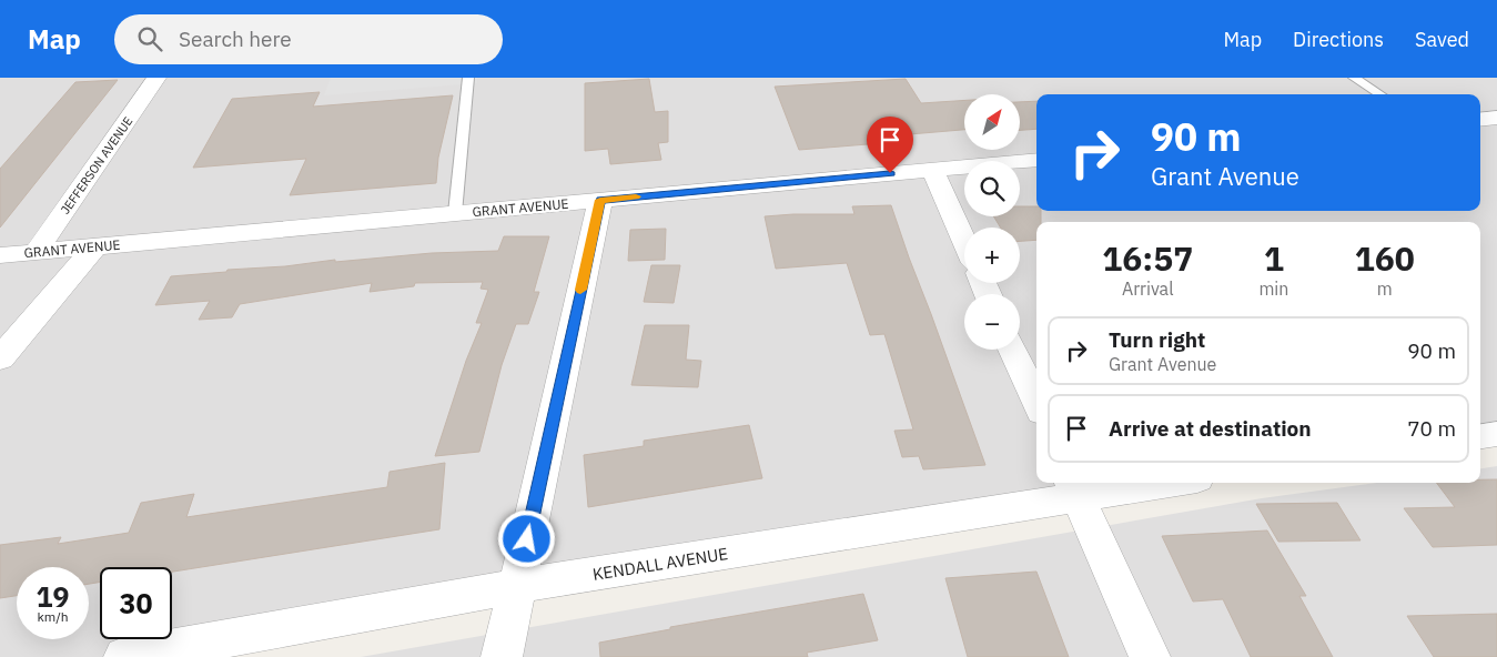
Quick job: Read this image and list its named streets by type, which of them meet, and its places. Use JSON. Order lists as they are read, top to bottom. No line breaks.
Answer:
{"streets":{"street":["JEFFERSON AVENUE","GRANT AVENUE","KENDALL AVENUE"]},"crossings":[["JEFFERSON AVENUE","GRANT AVENUE"]],"north":"top right","page":{"header":"Map","search":"Search here","nav":["Map","Directions","Saved"],"map_buttons":["+","−"],"turn":["90 m","Grant Avenue"],"eta":["16:57","Arrival","1","min","160","m"],"list":[{"name":"Turn right","note":"Grant Avenue","value":"90 m"},{"name":"Arrive at destination","value":"70 m"}],"speed":"19 km/h","limit":"30"}}
